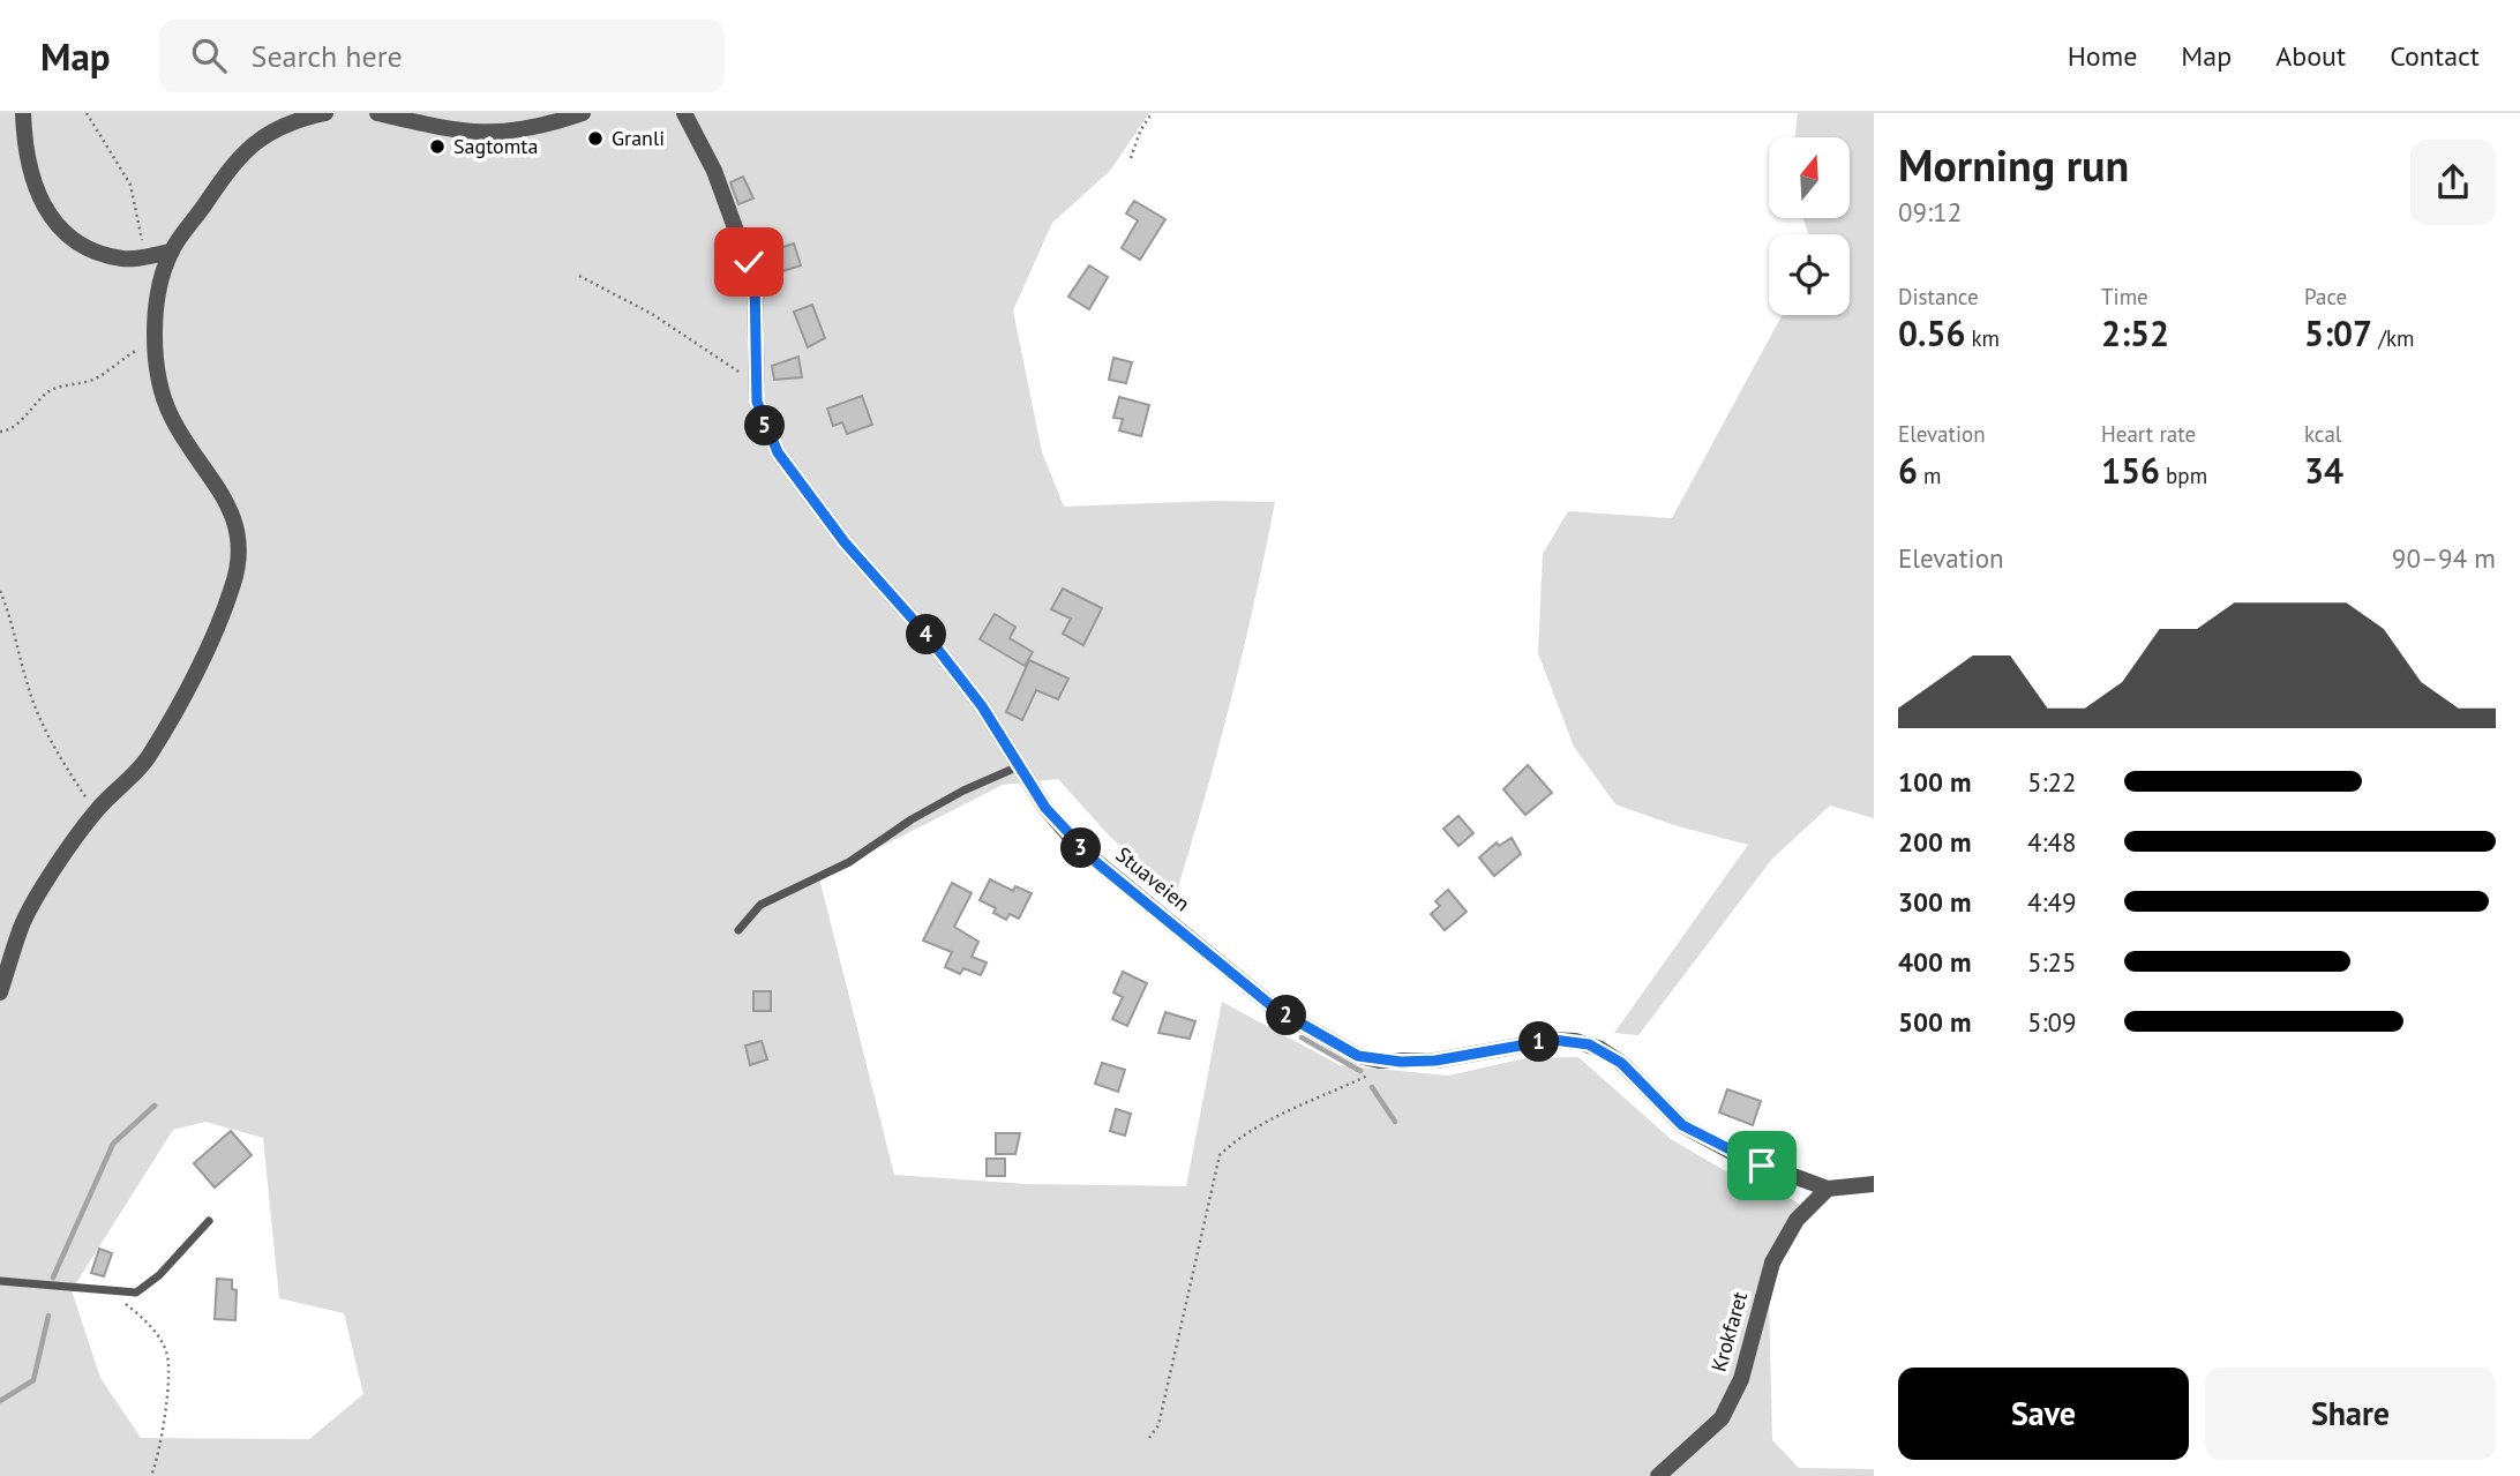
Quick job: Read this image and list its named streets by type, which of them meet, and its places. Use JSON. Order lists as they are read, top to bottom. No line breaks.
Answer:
{"streets":{"street":["Stuaveien","Krokfaret"]},"crossings":[["Stuaveien","Krokfaret"]],"places":["Granli","Sagtomta"],"north":"top","page":{"header":"Map","search":"Search here","nav":["Home","Map","About","Contact"],"heading":["Morning run","09:12"],"stats":[["Distance","0.56 km"],["Time","2:52"],["Pace","5:07 /km"],["Elevation","6 m"],["Heart rate","156 bpm"],["kcal","34"]],"pins":["5","4","3","2","1"],"chart":["Elevation","90–94 m"],"list":[{"name":"100 m","note":"5:22"},{"name":"200 m","note":"4:48"},{"name":"300 m","note":"4:49"},{"name":"400 m","note":"5:25"},{"name":"500 m","note":"5:09"}],"buttons":["Save","Share"]}}
